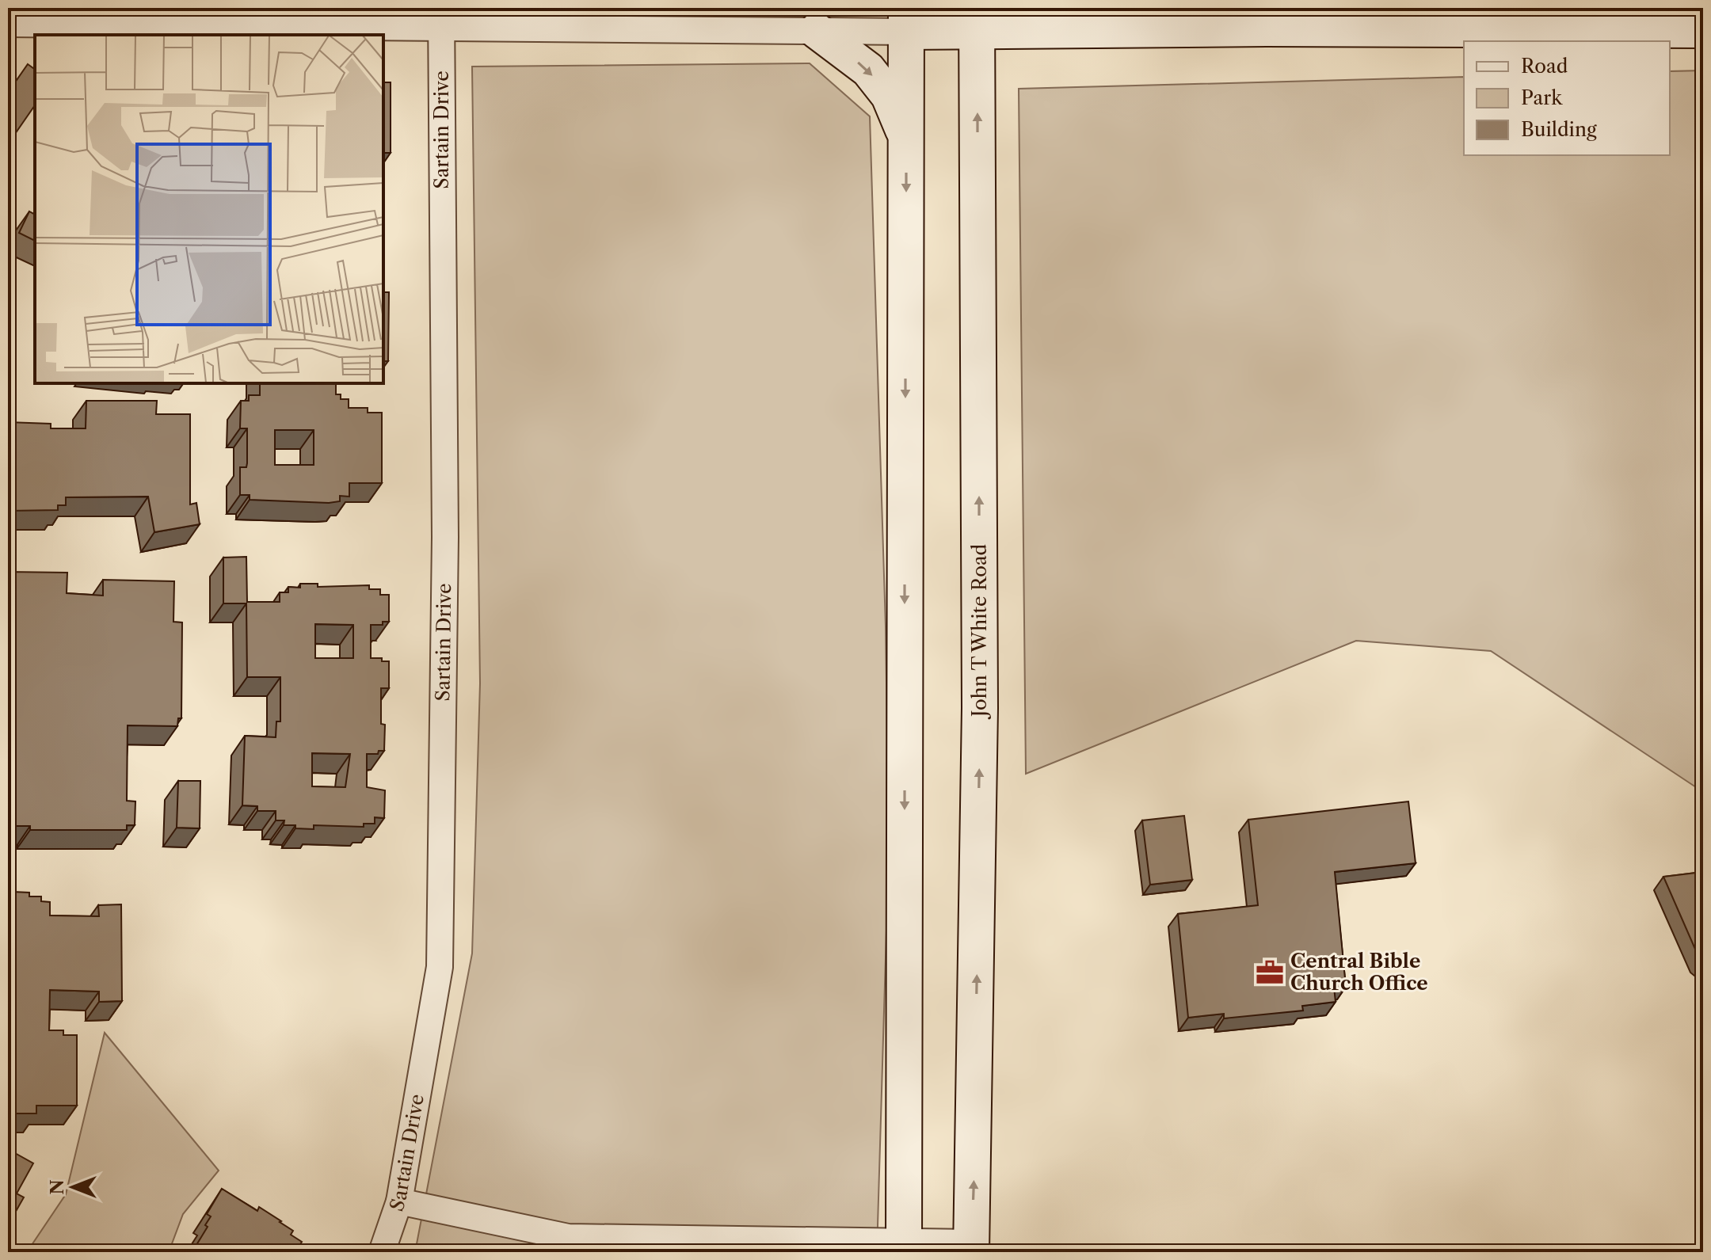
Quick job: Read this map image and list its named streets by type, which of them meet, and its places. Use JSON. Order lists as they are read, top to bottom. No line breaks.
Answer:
{"streets":{"main road":["John T White Road"],"street":["Sartain Drive"]},"places":{"office":["Central Bible Church Office"]},"legend":["Road","Park","Building"],"north":"left"}
